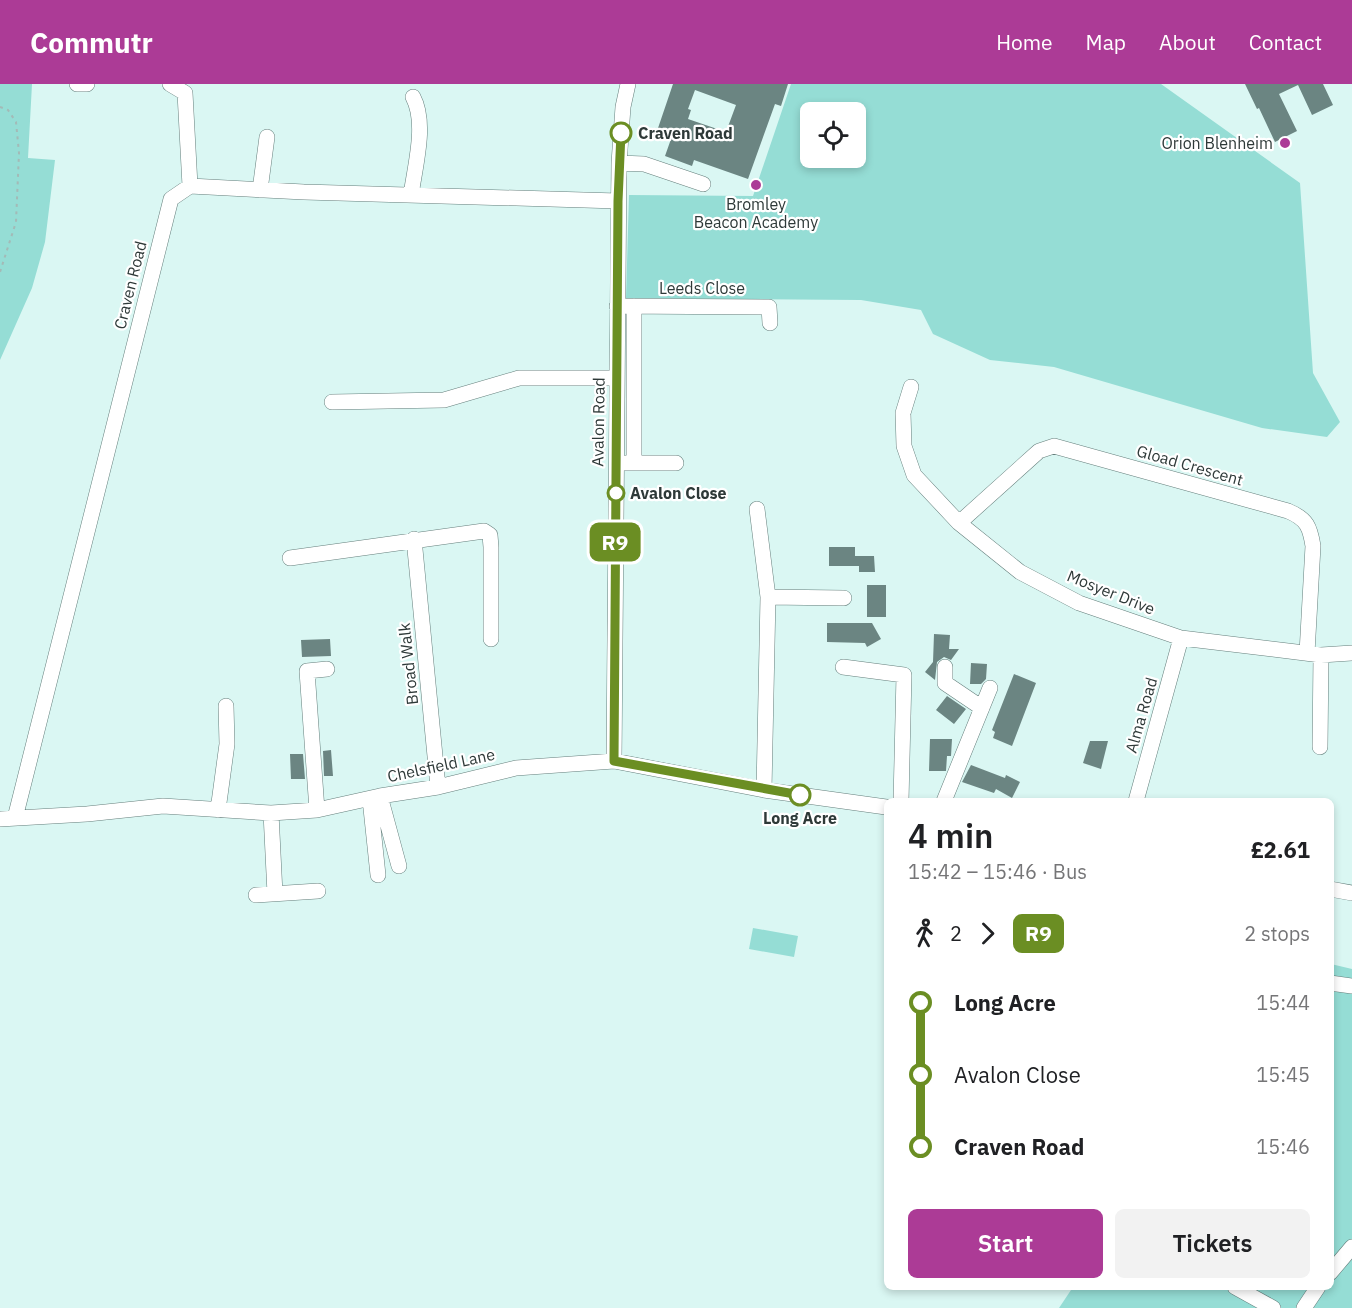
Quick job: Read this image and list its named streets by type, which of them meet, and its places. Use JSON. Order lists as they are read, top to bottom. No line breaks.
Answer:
{"streets":{"street":["Craven Road","Leeds Close","Avalon Road","Gload Crescent","Mosyer Drive","Broad Walk","Alma Road","Chelsfield Lane"]},"crossings":[["Craven Road","Chelsfield Lane"],["Leeds Close","Avalon Road"],["Avalon Road","Chelsfield Lane"],["Gload Crescent","Mosyer Drive"],["Mosyer Drive","Alma Road"],["Broad Walk","Chelsfield Lane"]],"places":["Craven Road","Orion Blenheim","Bromley Beacon Academy","Avalon Close","Long Acre"],"lines":["bus line R9"],"page":{"header":"Commutr","nav":["Home","Map","About","Contact"],"on_map":"R9","heading":["4 min","15:42 – 15:46 · Bus","£2.61"],"legs":["2","R9","2 stops"],"list":[{"name":"Long Acre","value":"15:44"},{"name":"Avalon Close","value":"15:45"},{"name":"Craven Road","value":"15:46"}],"buttons":["Start","Tickets"]}}
